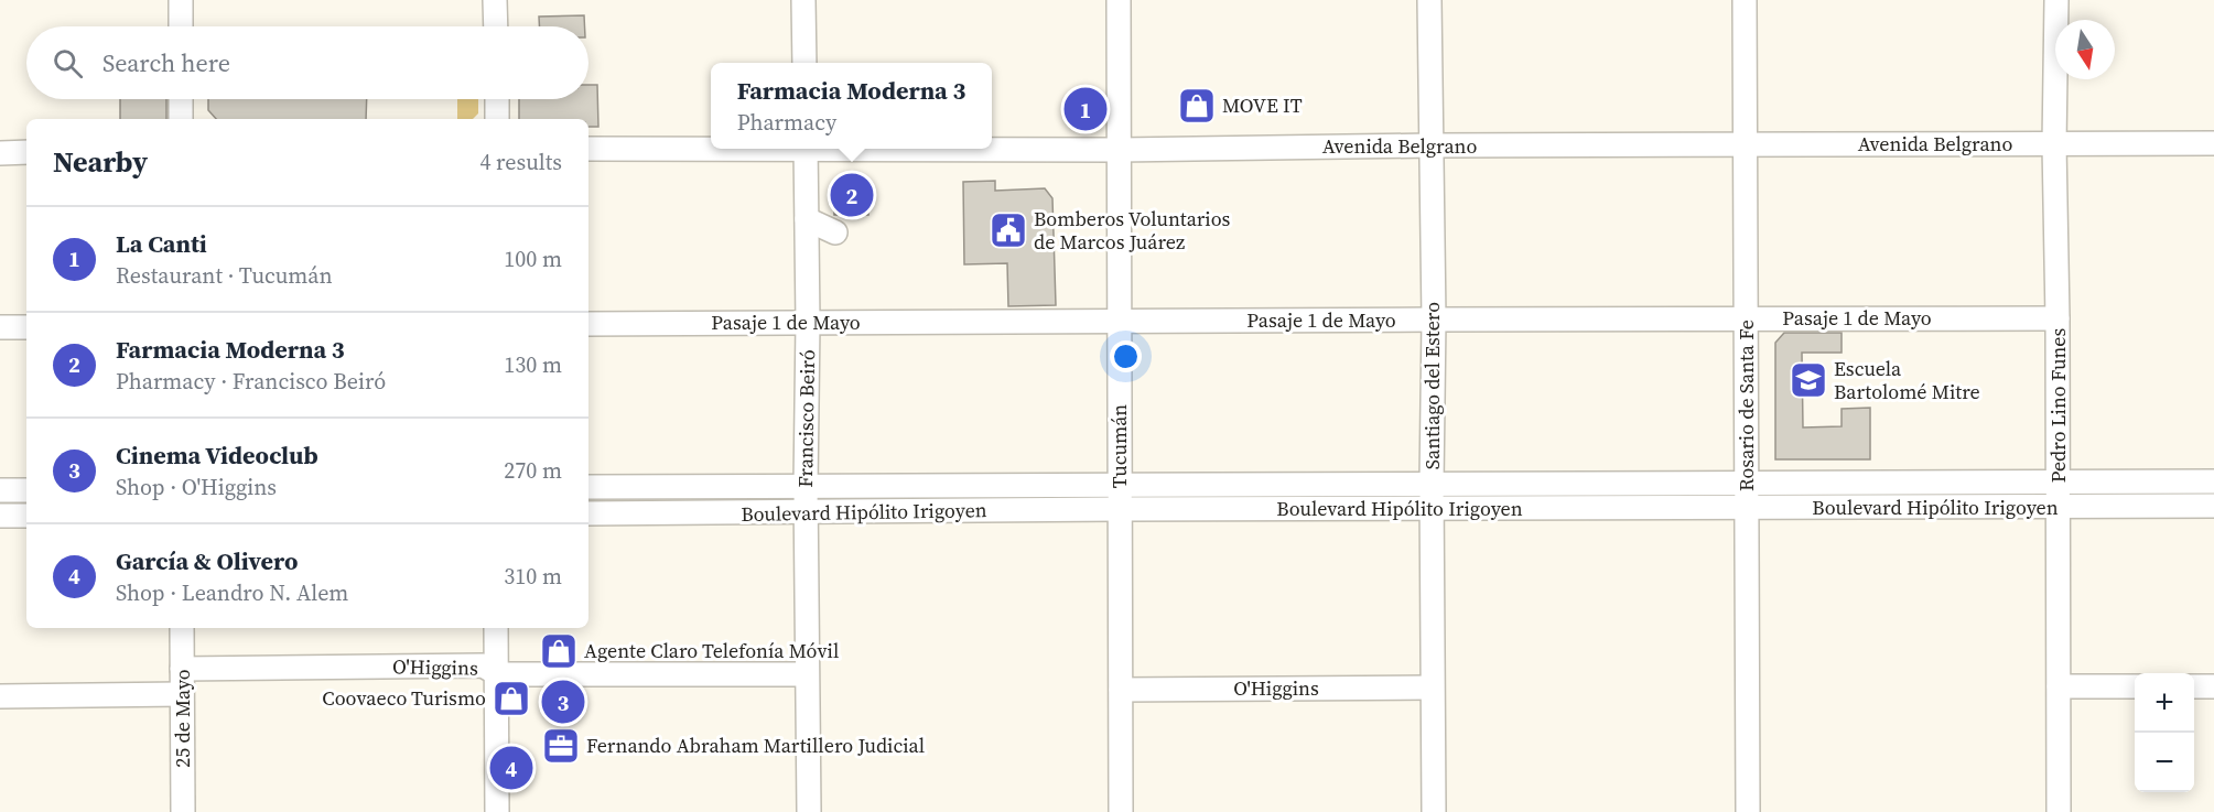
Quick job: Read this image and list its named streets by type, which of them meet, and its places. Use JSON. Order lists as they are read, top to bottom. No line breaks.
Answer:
{"streets":{"street":["Avenida Belgrano","Pasaje 1 de Mayo","Santiago del Estero","Rosario de Santa Fe","Pedro Lino Funes","Francisco Beiró","Tucumán","Boulevard Hipólito Irigoyen","O'Higgins","25 de Mayo"]},"crossings":[["Avenida Belgrano","Santiago del Estero"],["Avenida Belgrano","Rosario de Santa Fe"],["Avenida Belgrano","Pedro Lino Funes"],["Avenida Belgrano","Tucumán"],["Pasaje 1 de Mayo","Santiago del Estero"],["Pasaje 1 de Mayo","Rosario de Santa Fe"],["Pasaje 1 de Mayo","Pedro Lino Funes"],["Pasaje 1 de Mayo","Francisco Beiró"],["Pasaje 1 de Mayo","Tucumán"],["Santiago del Estero","Boulevard Hipólito Irigoyen"],["Santiago del Estero","O'Higgins"],["Rosario de Santa Fe","Boulevard Hipólito Irigoyen"],["Pedro Lino Funes","Boulevard Hipólito Irigoyen"],["Francisco Beiró","Boulevard Hipólito Irigoyen"],["Francisco Beiró","O'Higgins"],["Tucumán","Boulevard Hipólito Irigoyen"],["Tucumán","O'Higgins"],["O'Higgins","25 de Mayo"]],"places":{"shop":["MOVE IT","Agente Claro Telefonía Móvil","Coovaeco Turismo"],"public building":["Bomberos Voluntarios de Marcos Juárez"],"school or university":["Escuela Bartolomé Mitre"],"office":["Fernando Abraham Martillero Judicial"]},"north":"bottom","page":{"search":"Search here","popup":["Farmacia Moderna 3","Pharmacy"],"pins":["1","2","3","4"],"heading":["Nearby","4 results"],"list":[{"mark":"1","name":"La Canti","note":"Restaurant · Tucumán","value":"100 m"},{"mark":"2","name":"Farmacia Moderna 3","note":"Pharmacy · Francisco Beiró","value":"130 m"},{"mark":"3","name":"Cinema Videoclub","note":"Shop · O'Higgins","value":"270 m"},{"mark":"4","name":"García & Olivero","note":"Shop · Leandro N. Alem","value":"310 m"}],"map_buttons":["+","−"]}}
